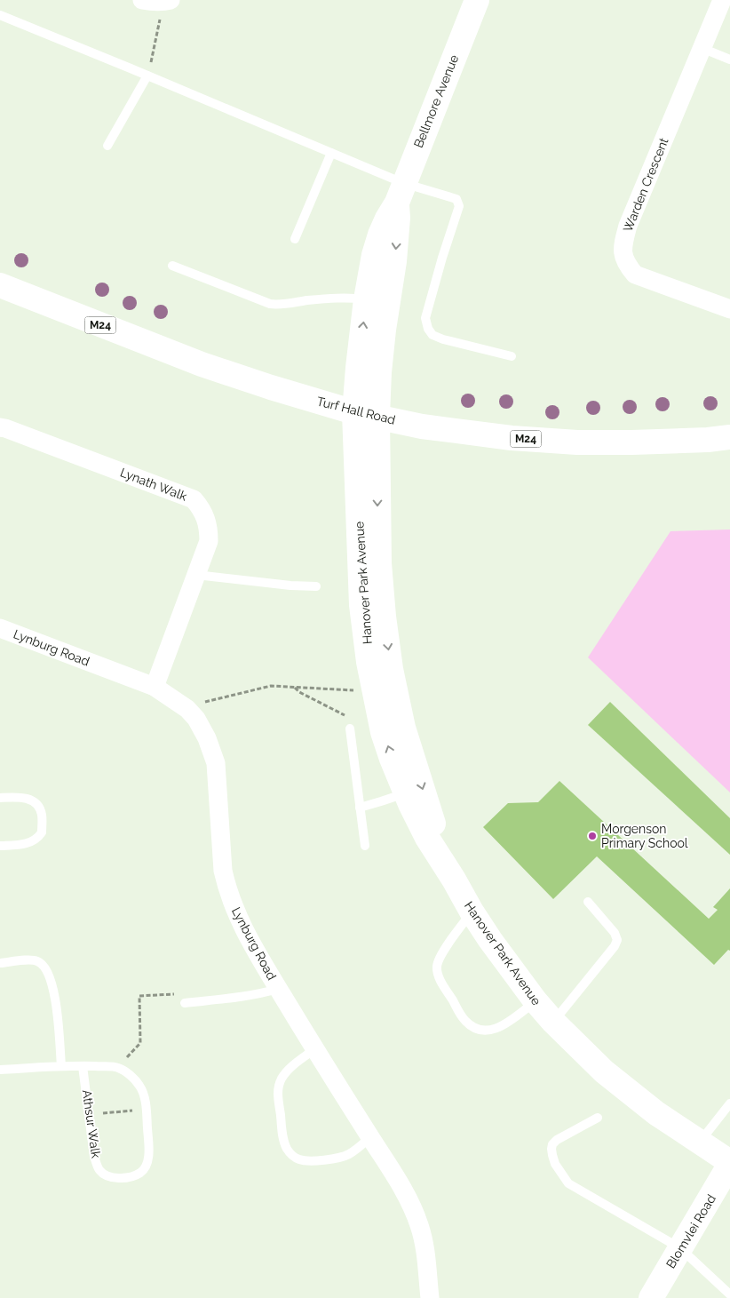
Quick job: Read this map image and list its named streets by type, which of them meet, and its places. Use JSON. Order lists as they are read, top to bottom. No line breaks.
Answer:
{"streets":{"street":["Bellmore Avenue","Warden Crescent","M24","Turf Hall Road","Lynath Walk","Hanover Park Avenue","Lynburg Road","Blomvlei Road"],"lane":["Athsur Walk"]},"crossings":[["Bellmore Avenue","Turf Hall Road"],["Bellmore Avenue","Hanover Park Avenue"],["Turf Hall Road","Hanover Park Avenue"],["Lynath Walk","Lynburg Road"],["Hanover Park Avenue","Blomvlei Road"]],"places":["Morgenson Primary School"]}
